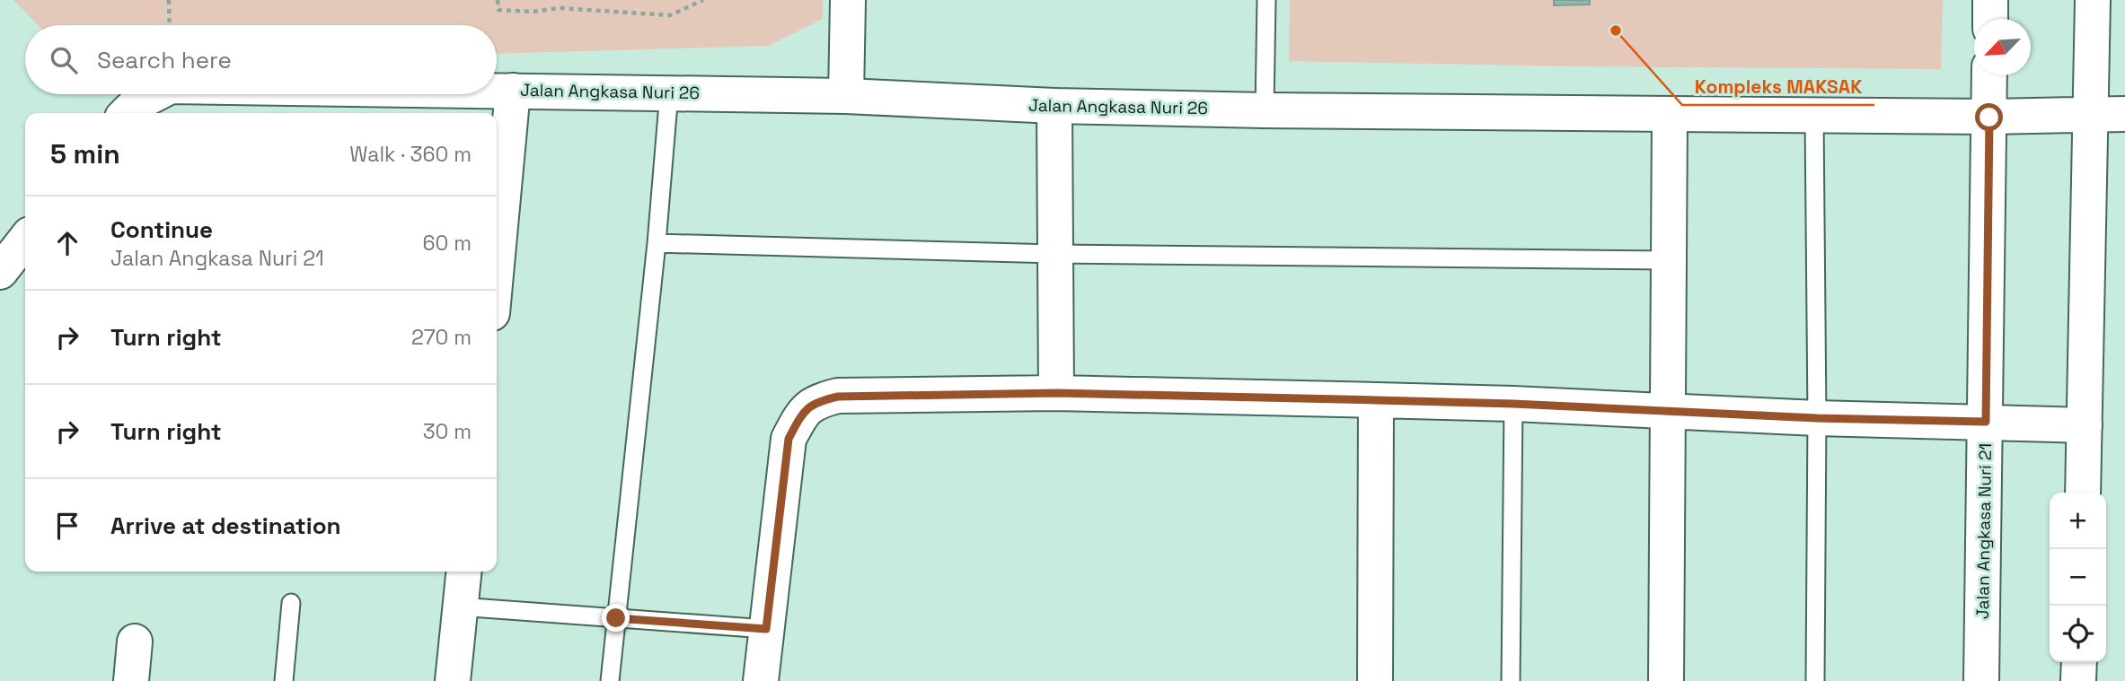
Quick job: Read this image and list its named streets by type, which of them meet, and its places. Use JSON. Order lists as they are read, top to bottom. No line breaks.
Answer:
{"streets":{"street":["Jalan Angkasa Nuri 26","Jalan Angkasa Nuri 21"]},"crossings":[["Jalan Angkasa Nuri 26","Jalan Angkasa Nuri 21"]],"places":["Kompleks MAKSAK"],"north":"bottom left","page":{"search":"Search here","heading":["5 min","Walk · 360 m"],"list":[["Continue","Jalan Angkasa Nuri 21","60 m"],["Turn right","270 m"],["Turn right","30 m"],"Arrive at destination"],"map_buttons":["+","−"]}}
